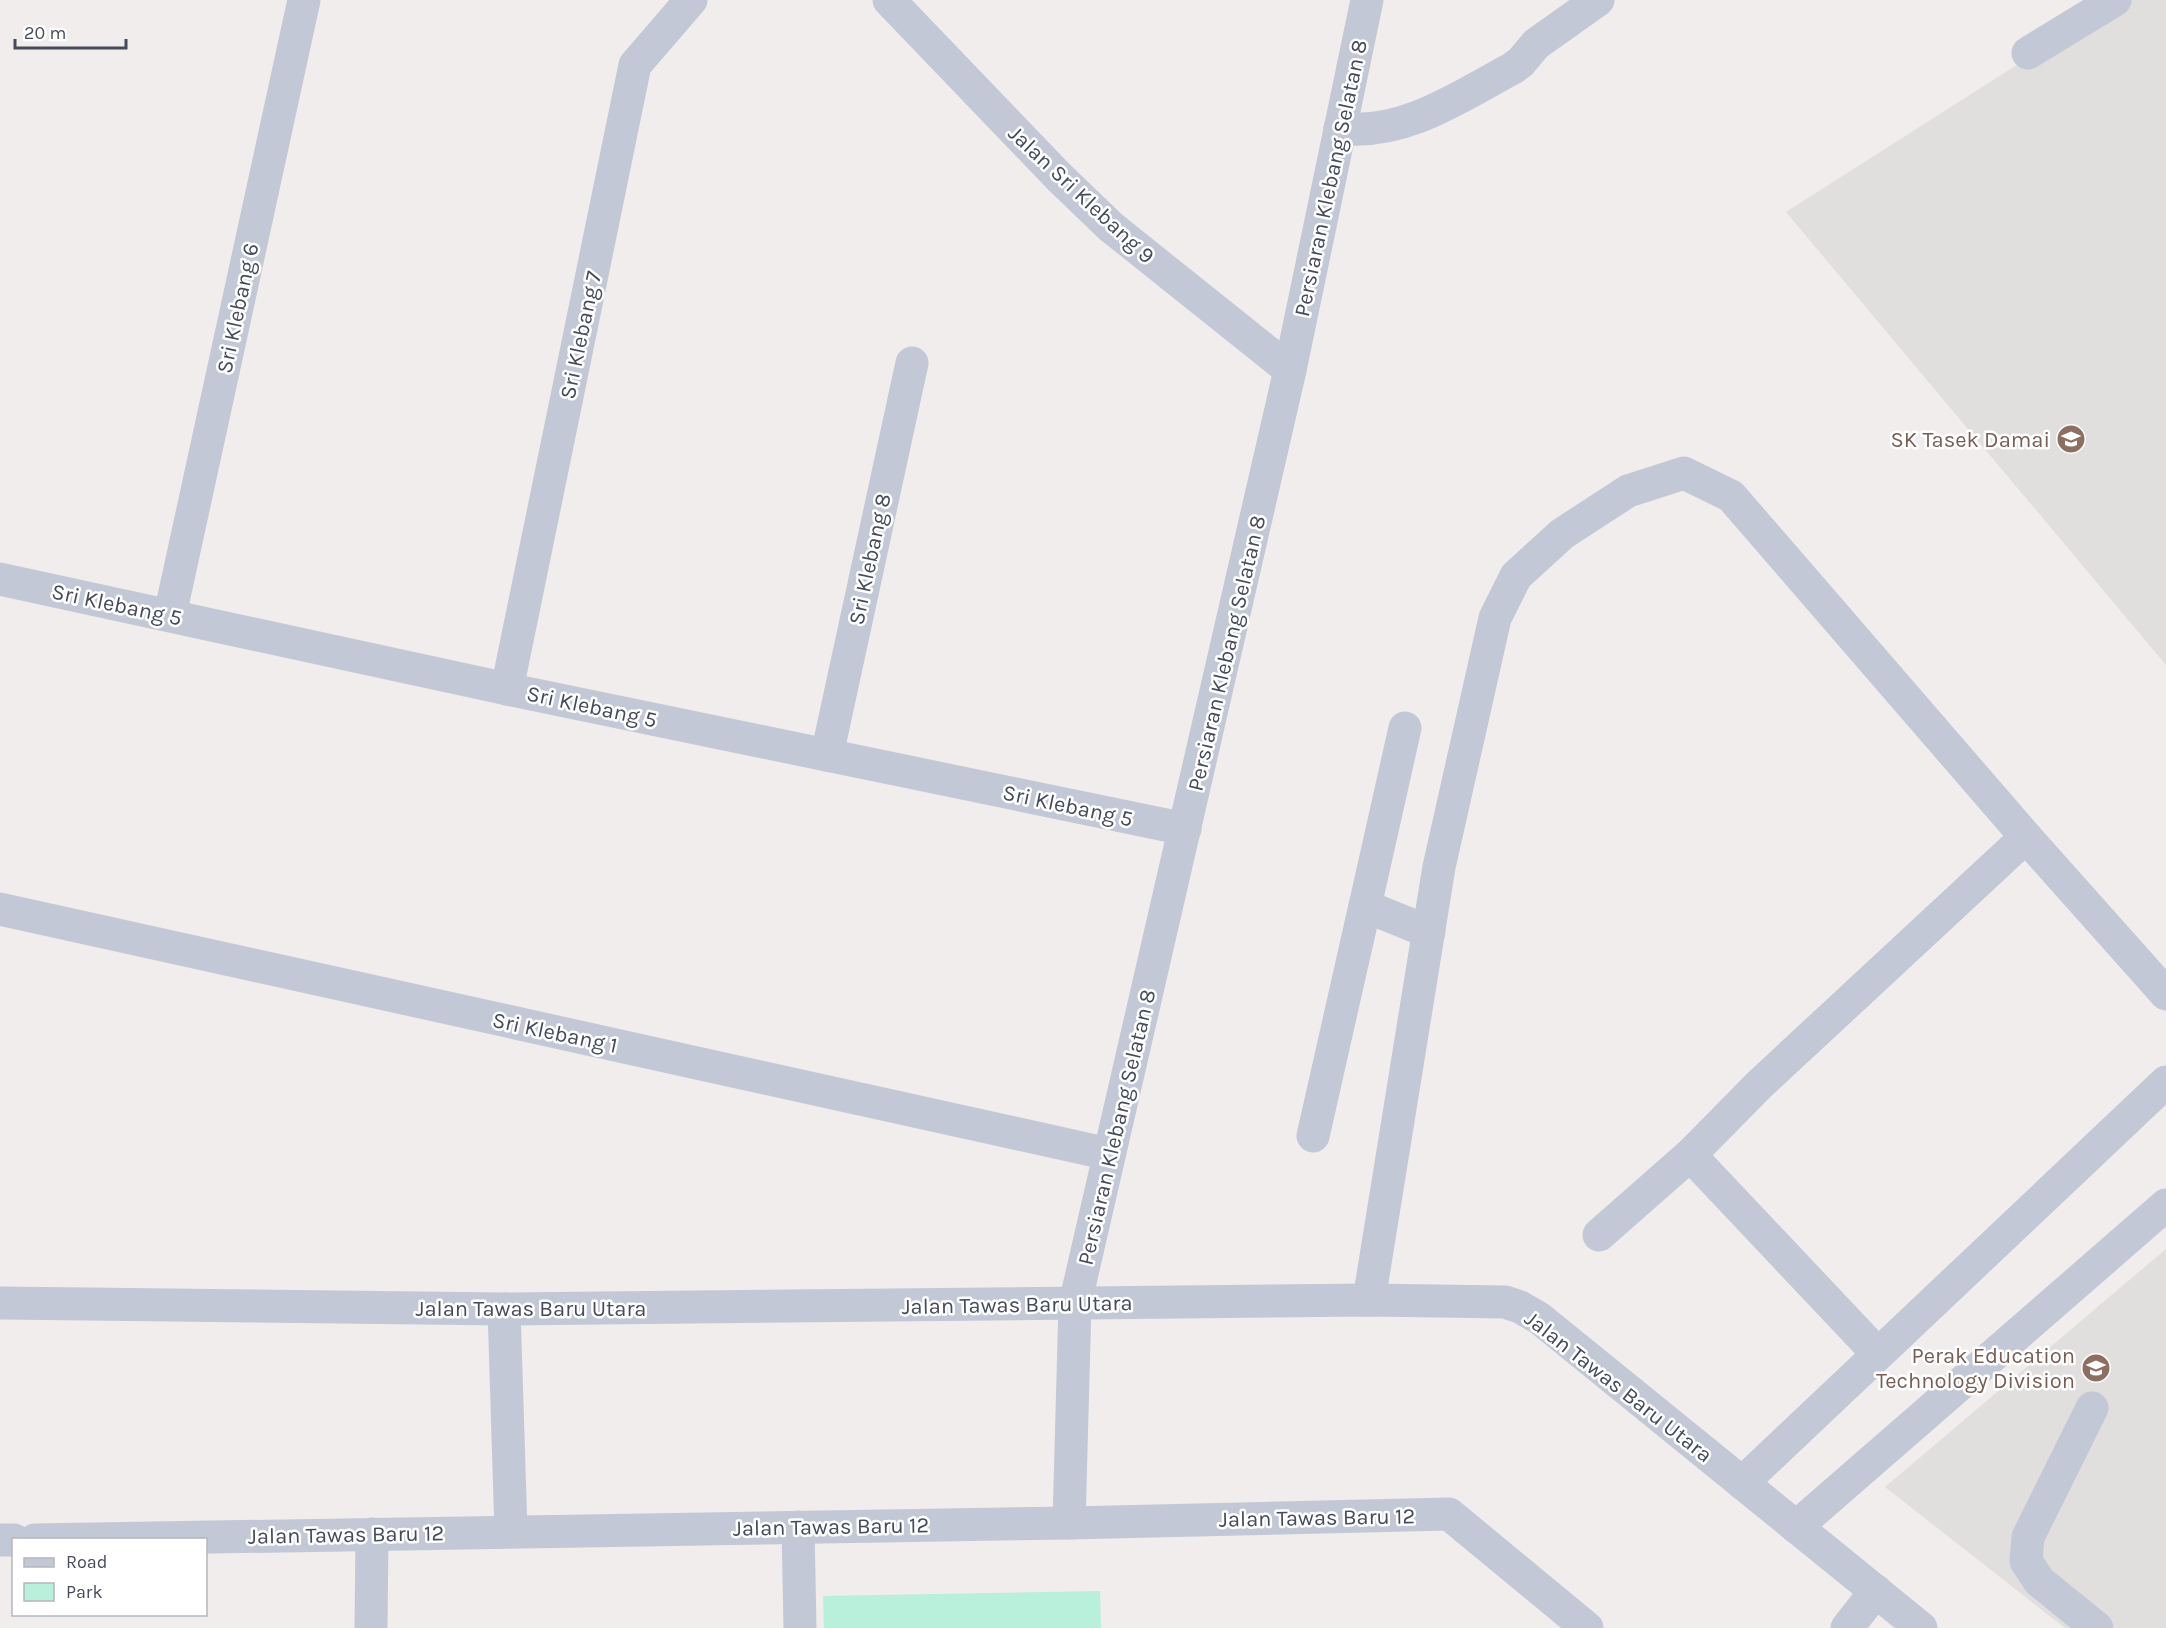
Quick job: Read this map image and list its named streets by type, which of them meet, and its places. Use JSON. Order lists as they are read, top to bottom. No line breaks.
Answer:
{"streets":{"street":["Persiaran Klebang Selatan 8","Jalan Sri Klebang 9","Sri Klebang 6","Sri Klebang 7","Sri Klebang 8","Sri Klebang 5","Sri Klebang 1","Jalan Tawas Baru Utara","Jalan Tawas Baru 12"]},"crossings":[["Persiaran Klebang Selatan 8","Jalan Sri Klebang 9"],["Persiaran Klebang Selatan 8","Sri Klebang 5"],["Persiaran Klebang Selatan 8","Sri Klebang 1"],["Persiaran Klebang Selatan 8","Jalan Tawas Baru Utara"],["Persiaran Klebang Selatan 8","Jalan Tawas Baru 12"],["Sri Klebang 6","Sri Klebang 5"],["Sri Klebang 7","Sri Klebang 5"],["Sri Klebang 8","Sri Klebang 5"]],"places":{"school or university":["SK Tasek Damai","Perak Education Technology Division"]},"legend":["Road","Park"],"scale_bar":"20 m"}
